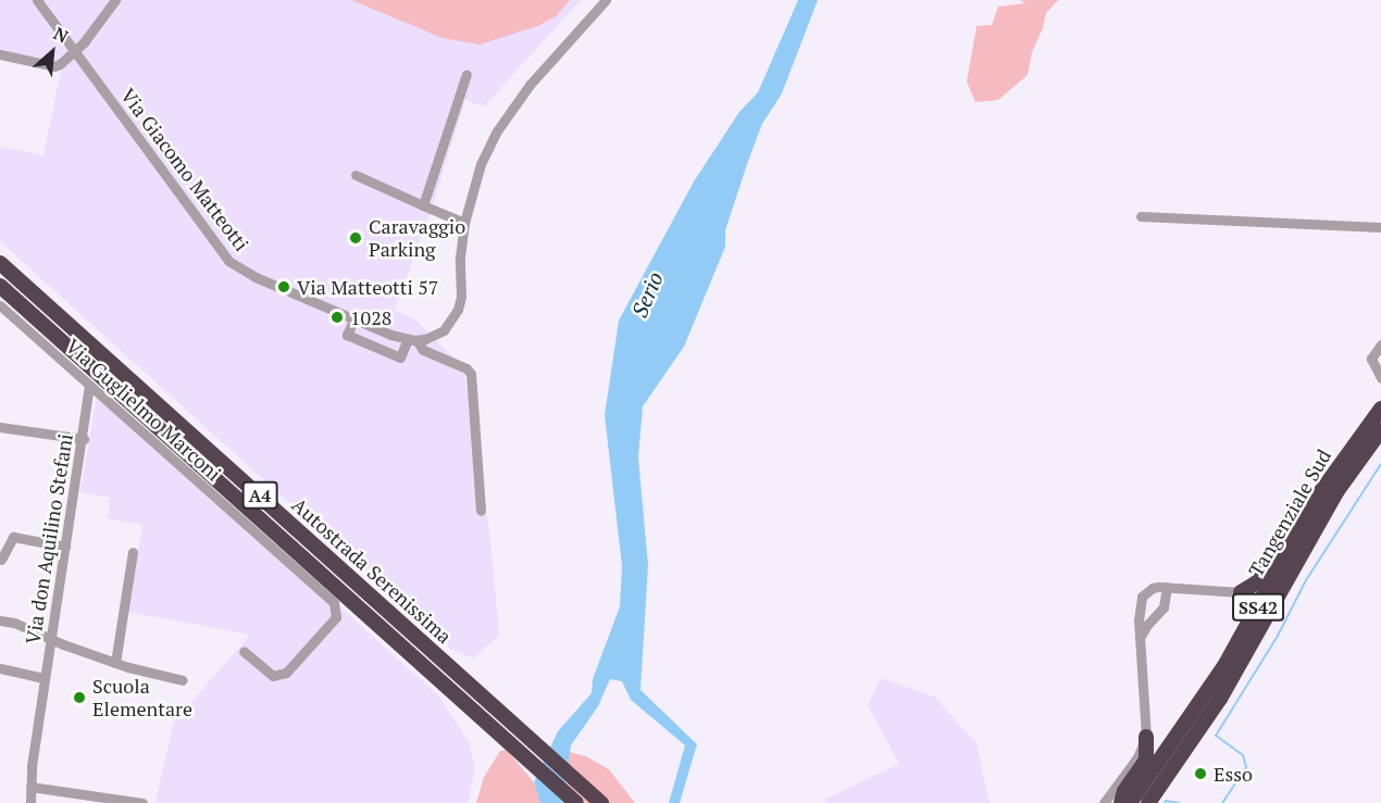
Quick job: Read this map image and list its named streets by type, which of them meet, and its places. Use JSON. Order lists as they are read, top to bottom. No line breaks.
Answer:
{"streets":{"highway":["A4","Tangenziale Sud","Autostrada Serenissima","SS42"],"street":["Via Giacomo Matteotti","Via Guglielmo Marconi","Via don Aquilino Stefani"]},"crossings":[["Via Guglielmo Marconi","Via don Aquilino Stefani"]],"water":["Serio"],"places":["Caravaggio Parking","Via Matteotti 57","1028","Scuola Elementare","Esso"],"north":"top right"}
